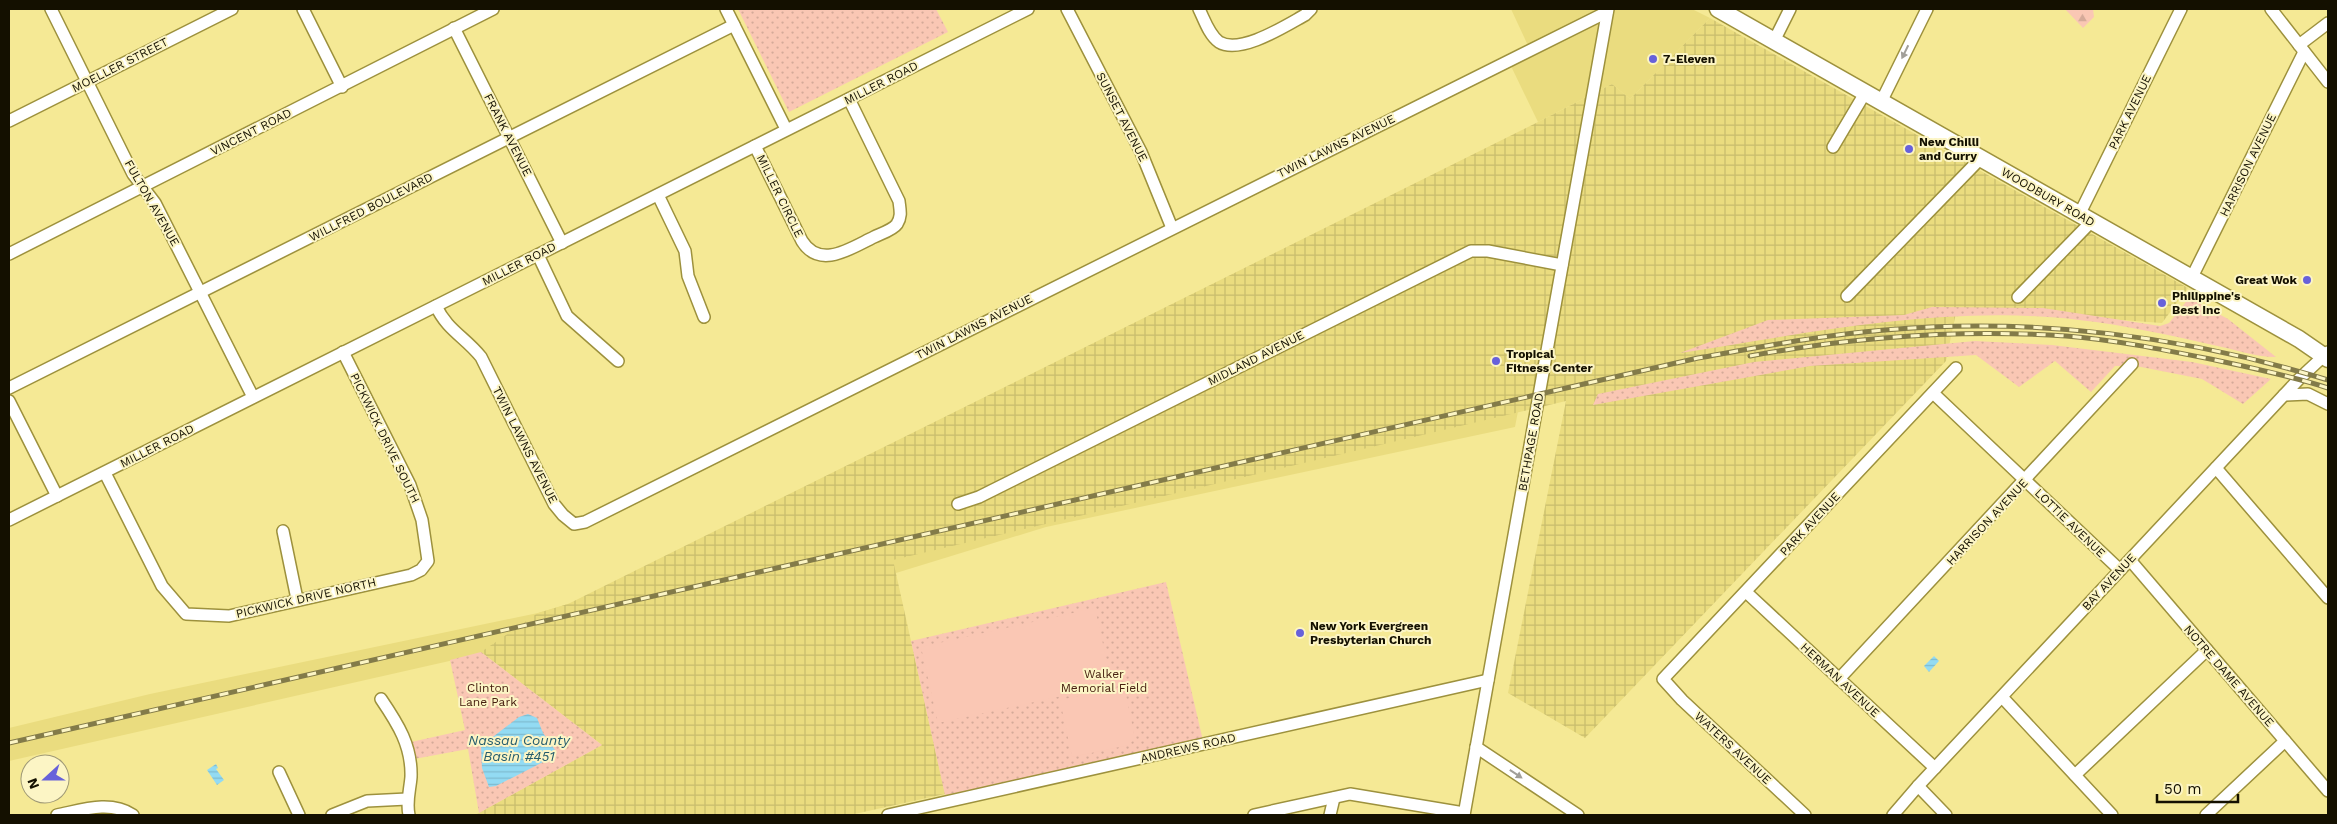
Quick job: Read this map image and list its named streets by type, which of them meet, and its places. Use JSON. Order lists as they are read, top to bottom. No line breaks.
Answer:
{"streets":{"main road":["WOODBURY ROAD"],"street":["MOELLER STREET","MILLER ROAD","PARK AVENUE","SUNSET AVENUE","VINCENT ROAD","FRANK AVENUE","TWIN LAWNS AVENUE","HARRISON AVENUE","MILLER CIRCLE","FULTON AVENUE","WILLFRED BOULEVARD","MIDLAND AVENUE","PICKWICK DRIVE SOUTH","BETHPAGE ROAD","LOTTIE AVENUE","BAY AVENUE","PICKWICK DRIVE NORTH","NOTRE DAME AVENUE","HERMAN AVENUE","ANDREWS ROAD","WATERS AVENUE"]},"crossings":[["MOELLER STREET","FULTON AVENUE"],["MILLER ROAD","FRANK AVENUE"],["MILLER ROAD","TWIN LAWNS AVENUE"],["MILLER ROAD","MILLER CIRCLE"],["MILLER ROAD","FULTON AVENUE"],["MILLER ROAD","PICKWICK DRIVE SOUTH"],["MILLER ROAD","PICKWICK DRIVE NORTH"],["PARK AVENUE","WOODBURY ROAD"],["PARK AVENUE","LOTTIE AVENUE"],["PARK AVENUE","HERMAN AVENUE"],["PARK AVENUE","WATERS AVENUE"],["SUNSET AVENUE","TWIN LAWNS AVENUE"],["VINCENT ROAD","FRANK AVENUE"],["VINCENT ROAD","FULTON AVENUE"],["FRANK AVENUE","WILLFRED BOULEVARD"],["TWIN LAWNS AVENUE","BETHPAGE ROAD"],["HARRISON AVENUE","WOODBURY ROAD"],["HARRISON AVENUE","LOTTIE AVENUE"],["HARRISON AVENUE","HERMAN AVENUE"],["WOODBURY ROAD","BAY AVENUE"],["FULTON AVENUE","WILLFRED BOULEVARD"],["MIDLAND AVENUE","BETHPAGE ROAD"],["PICKWICK DRIVE SOUTH","PICKWICK DRIVE NORTH"],["BETHPAGE ROAD","ANDREWS ROAD"],["LOTTIE AVENUE","BAY AVENUE"],["BAY AVENUE","NOTRE DAME AVENUE"],["BAY AVENUE","HERMAN AVENUE"]],"water":["Nassau County Basin #451"],"parks":["Walker Memorial Field","Clinton Lane Park"],"places":["7-Eleven","New Chilli and Curry","Great Wok","Philippine's Best Inc","Tropical Fitness Center","New York Evergreen Presbyterian Church"],"scale_bar":"50 m","north":"left"}
